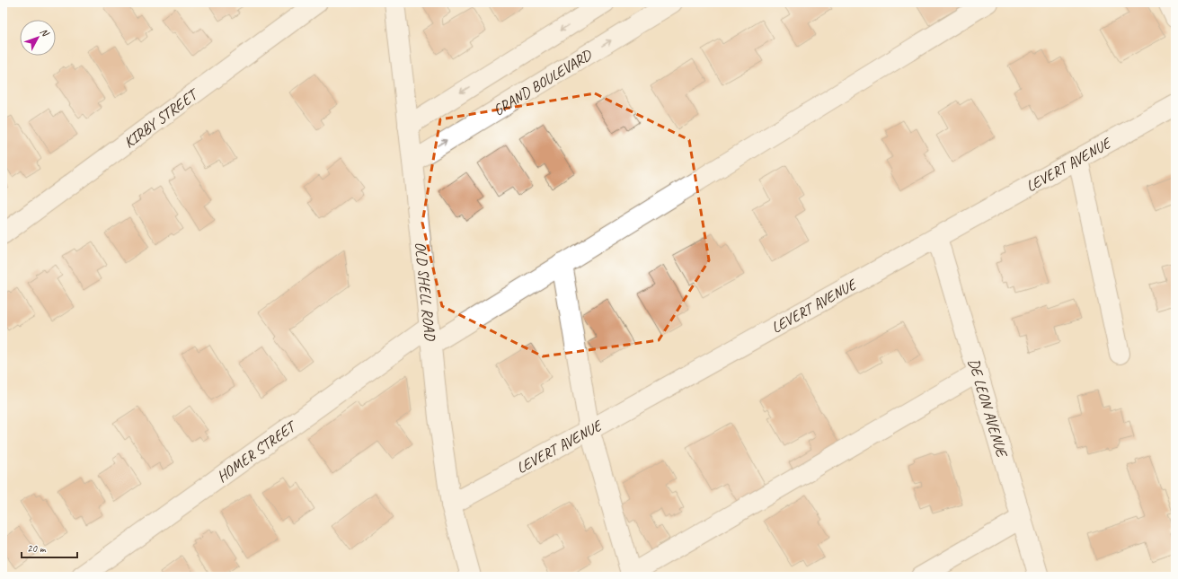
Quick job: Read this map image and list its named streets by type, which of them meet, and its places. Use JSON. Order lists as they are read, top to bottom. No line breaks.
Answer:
{"streets":{"street":["GRAND BOULEVARD","KIRBY STREET","LEVERT AVENUE","OLD SHELL ROAD","DE LEON AVENUE","HOMER STREET"]},"crossings":[["GRAND BOULEVARD","OLD SHELL ROAD"],["LEVERT AVENUE","OLD SHELL ROAD"],["LEVERT AVENUE","DE LEON AVENUE"],["OLD SHELL ROAD","HOMER STREET"]],"scale_bar":"20 m","north":"top right"}
